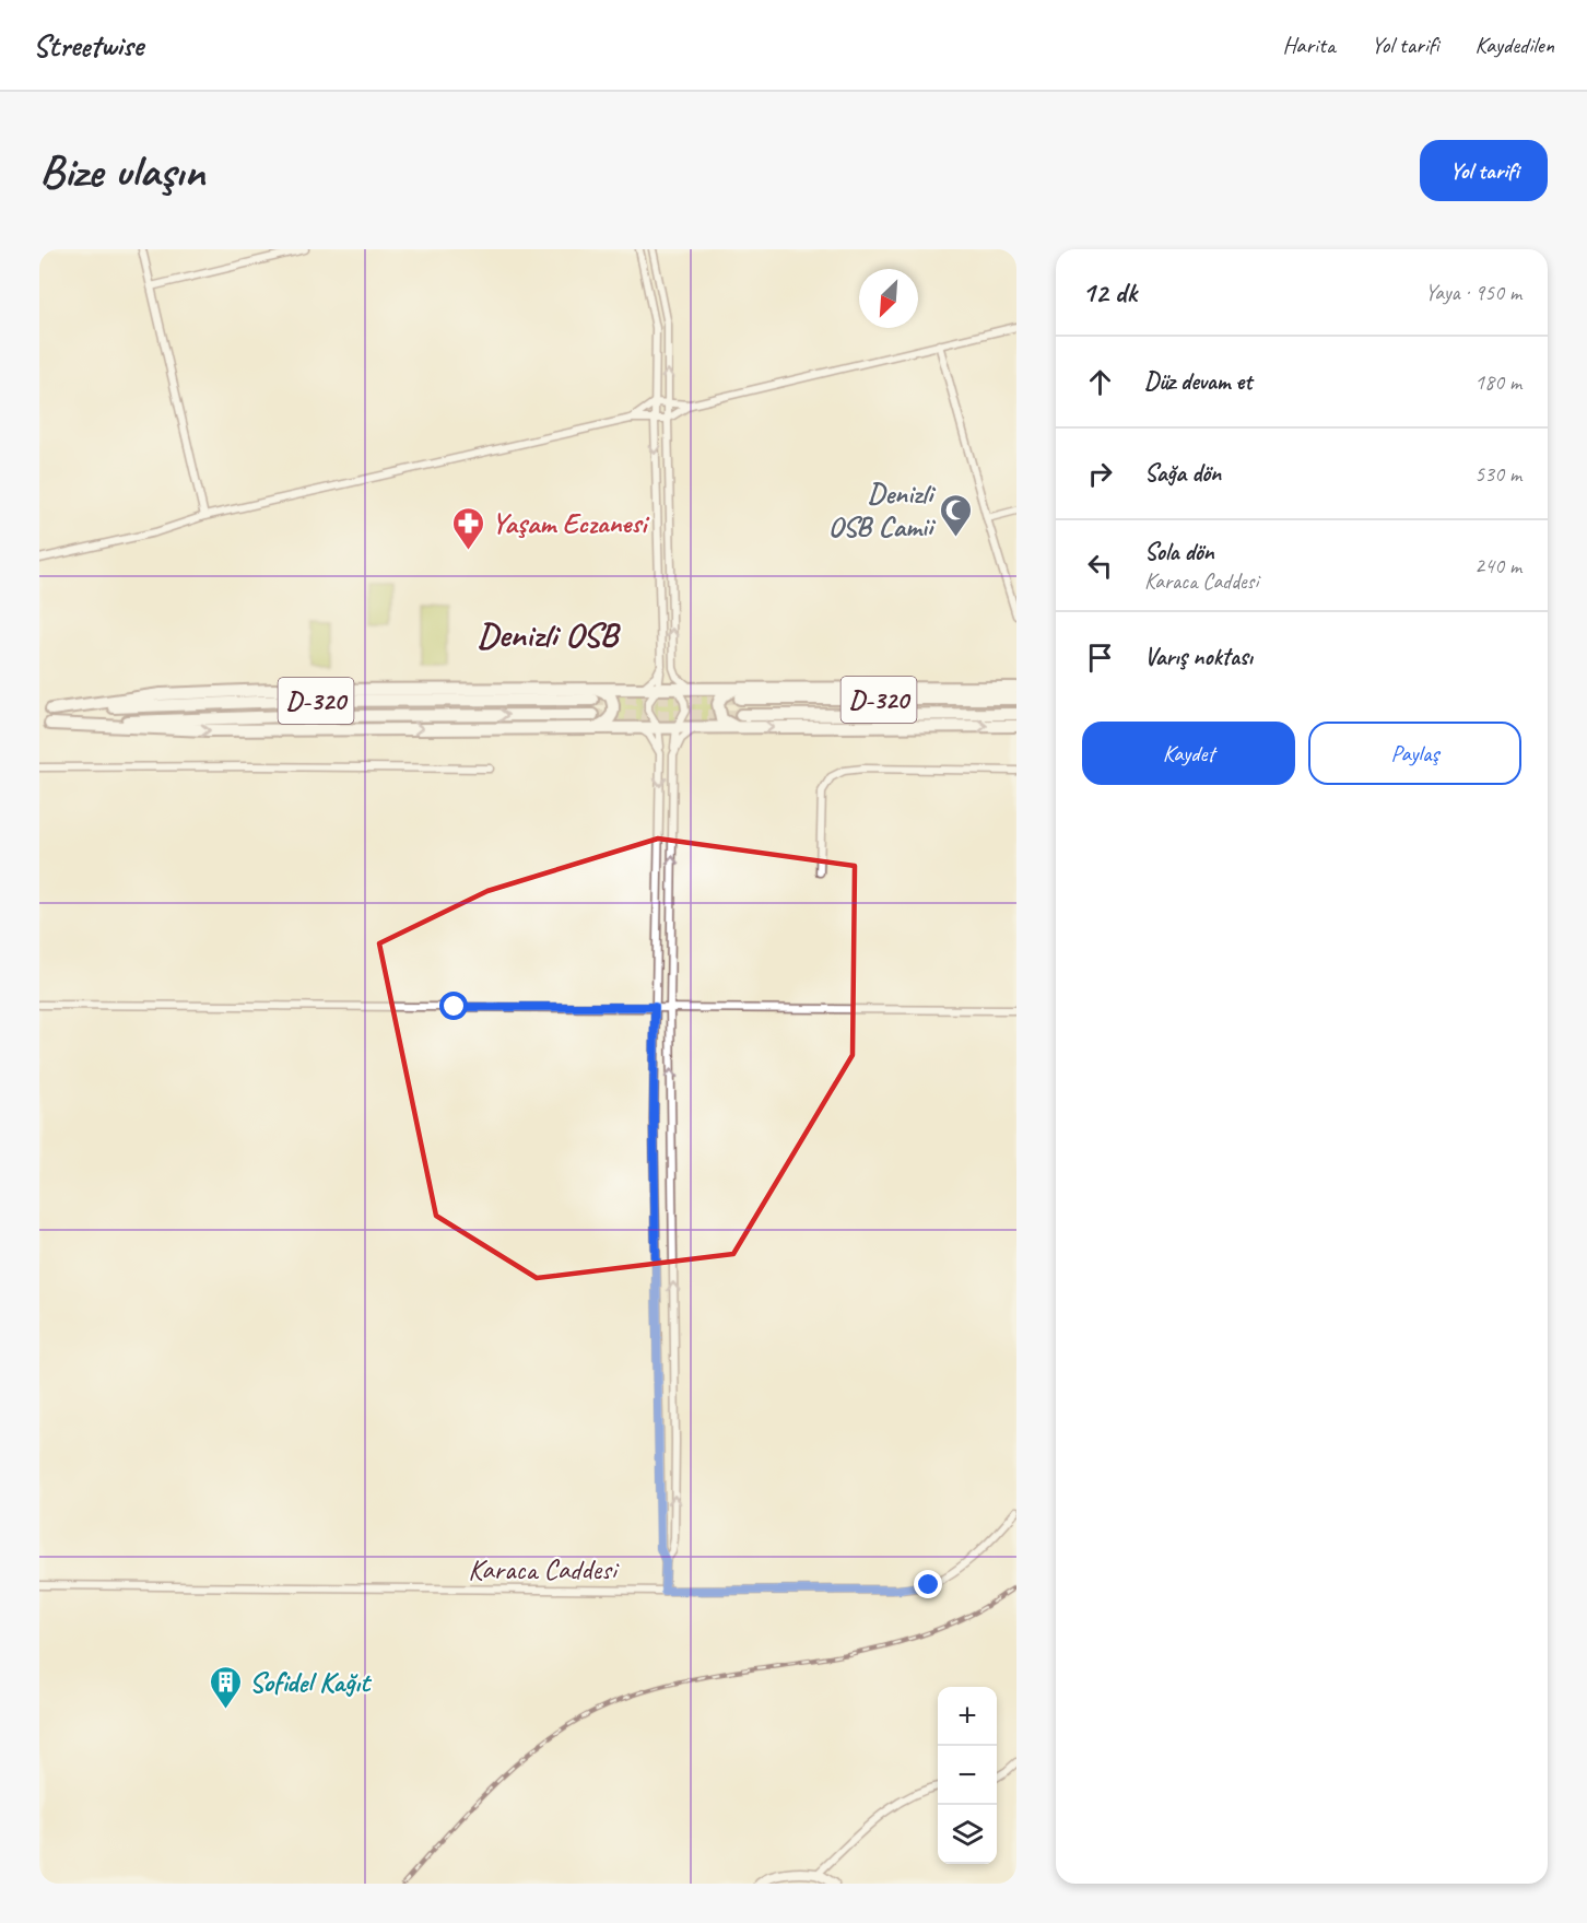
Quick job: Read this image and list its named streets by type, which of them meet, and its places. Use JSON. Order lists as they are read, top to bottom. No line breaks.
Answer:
{"streets":{"highway":["D-320"],"street":["Karaca Caddesi"]},"districts":["Denizli OSB"],"places":{"mosque":["Denizli OSB Camii"],"pharmacy":["Yaşam Eczanesi"],"building":["Sofidel Kağıt"]},"north":"bottom left","page":{"header":"Streetwise","nav":["Harita","Yol tarifi","Kaydedilen"],"buttons":["Yol tarifi",["Kaydet","Paylaş"]],"title":"Bize ulaşın","heading":["12 dk","Yaya · 950 m"],"list":[["Düz devam et","180 m"],["Sağa dön","530 m"],["Sola dön","Karaca Caddesi","240 m"],"Varış noktası"],"map_buttons":["+","−"]}}
